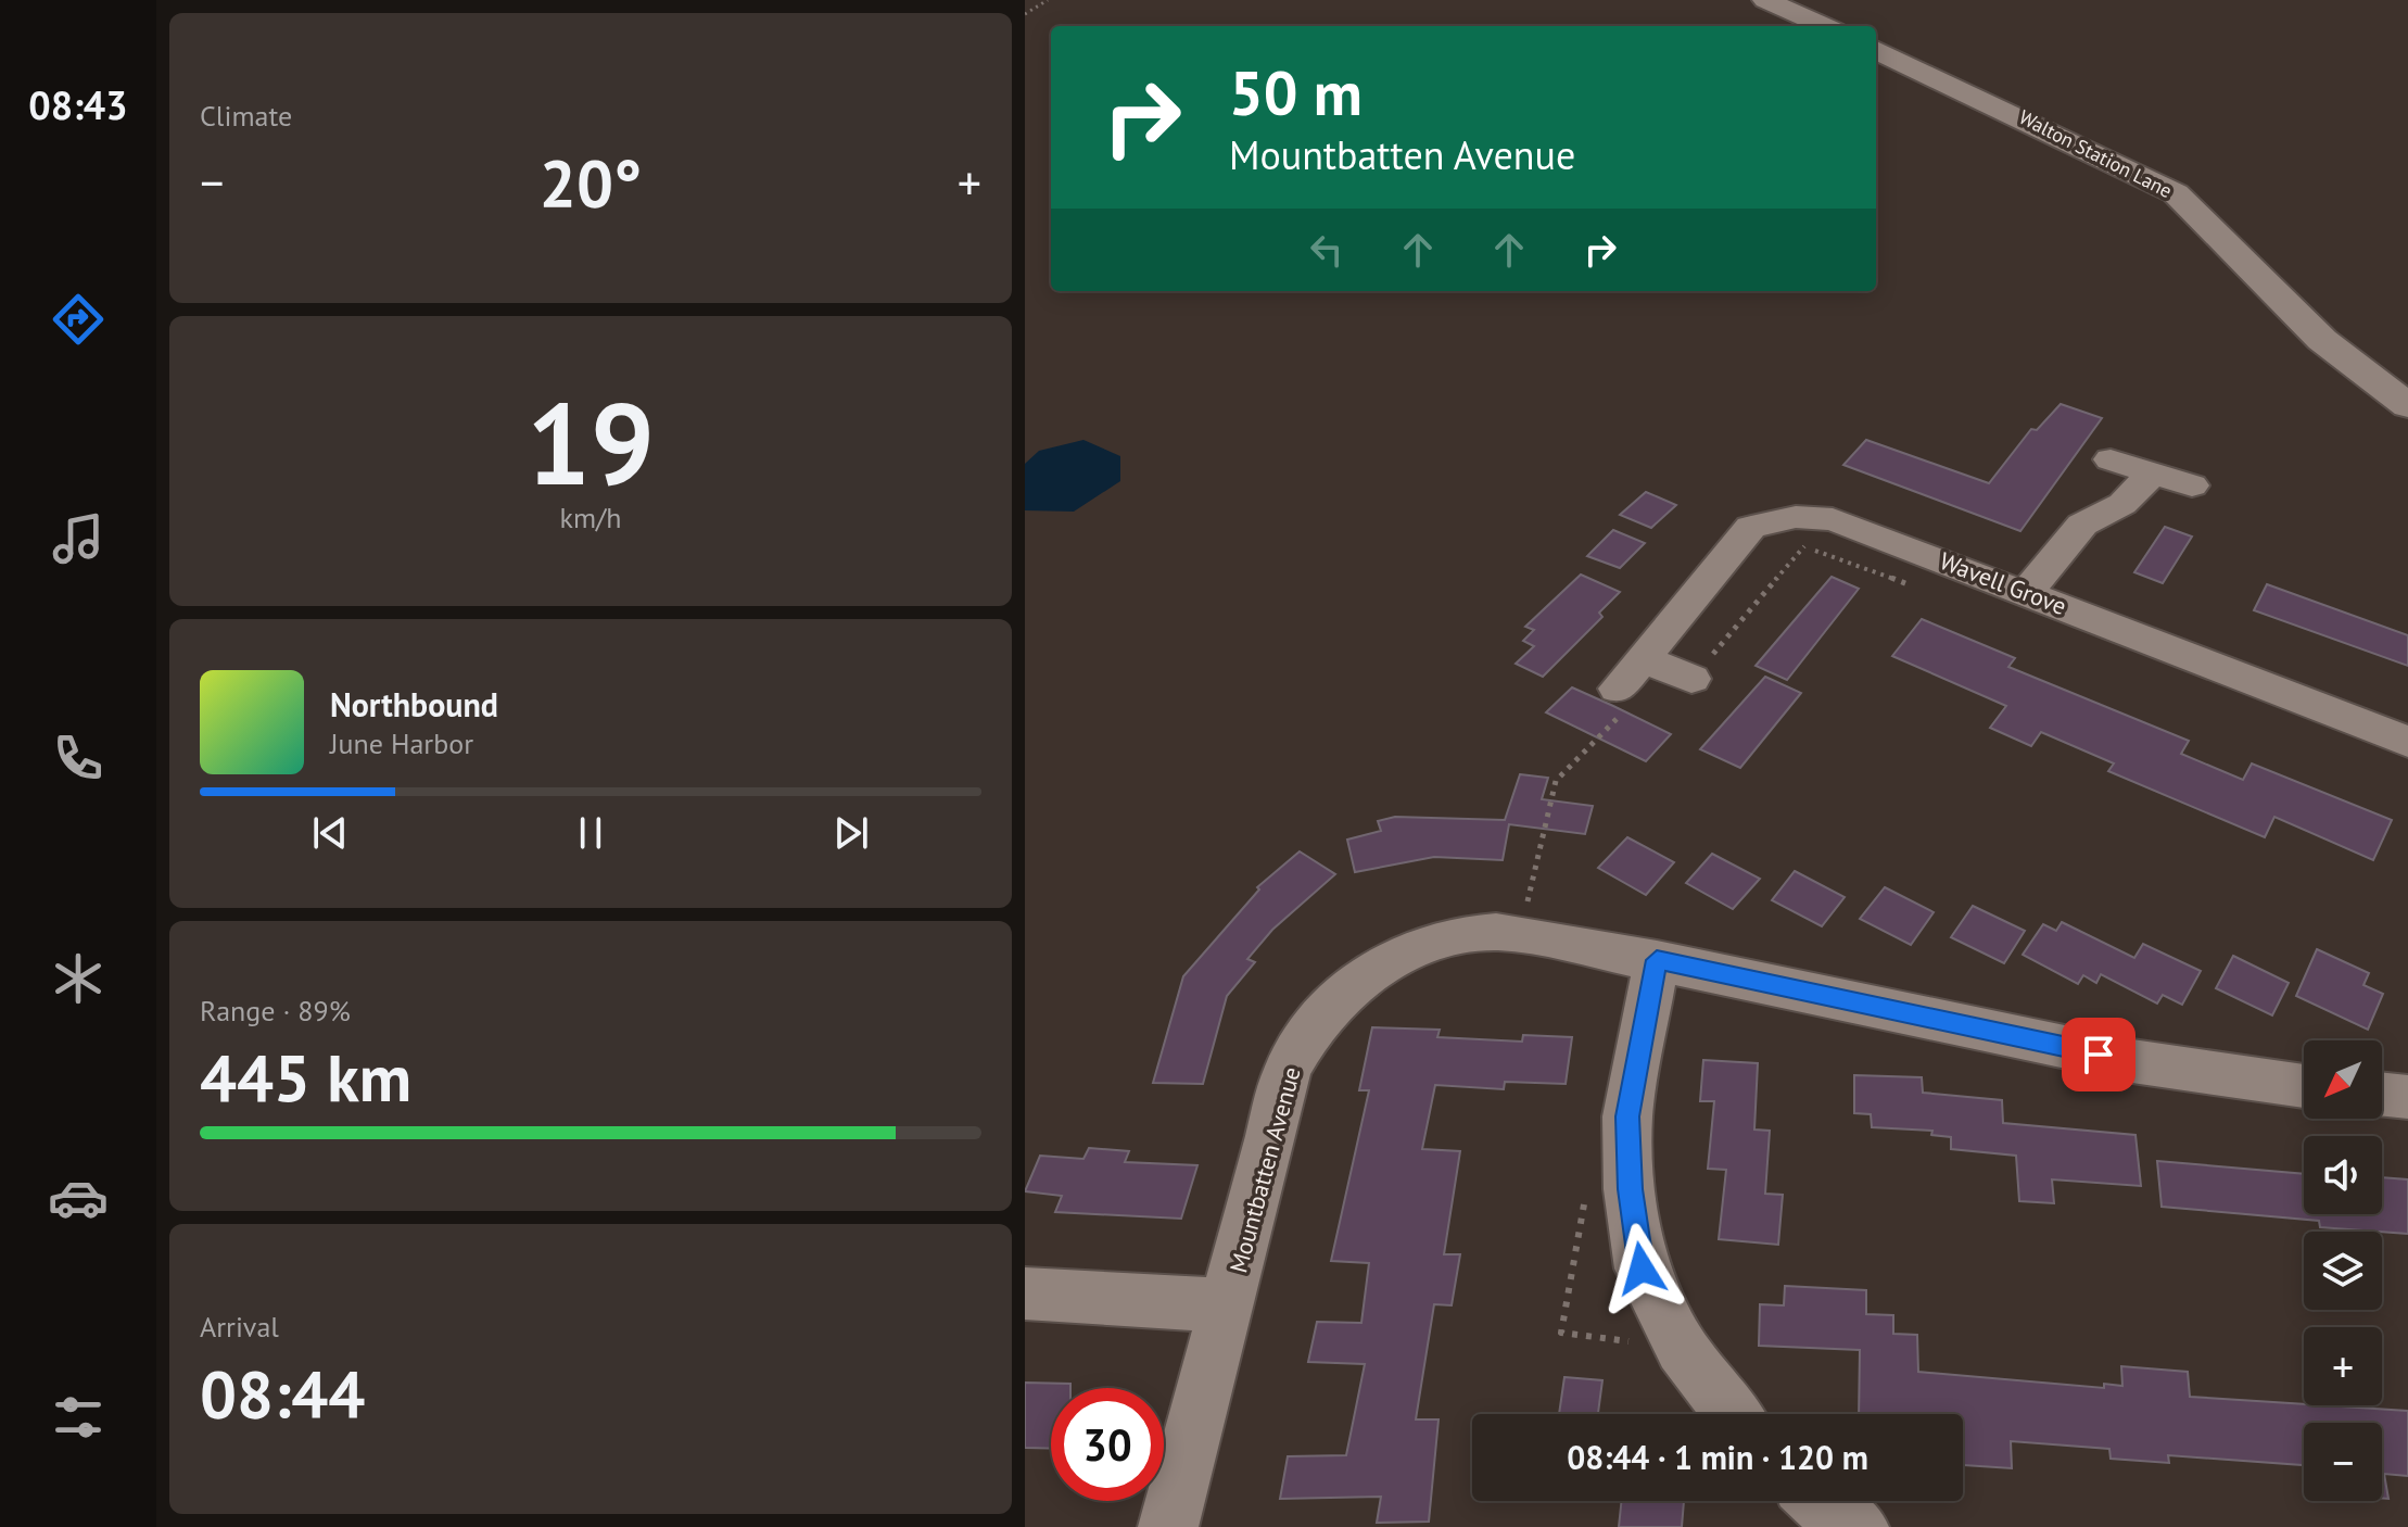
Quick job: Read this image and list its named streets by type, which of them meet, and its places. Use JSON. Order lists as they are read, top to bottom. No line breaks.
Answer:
{"streets":{"main road":["Walton Station Lane"],"street":["Wavell Grove","Mountbatten Avenue"]},"north":"bottom left","page":{"tabs":"08:43","tile":["Climate",["19","km/h"],["Range · 89%","445 km"],["Arrival","08:44"]],"turn":["50 m","Mountbatten Avenue"],"heat":["−","20°","+"],"song":["Northbound","June Harbor"],"map_buttons":["+","−"],"limit":"30","trip":"08:44 · 1 min · 120 m"}}
